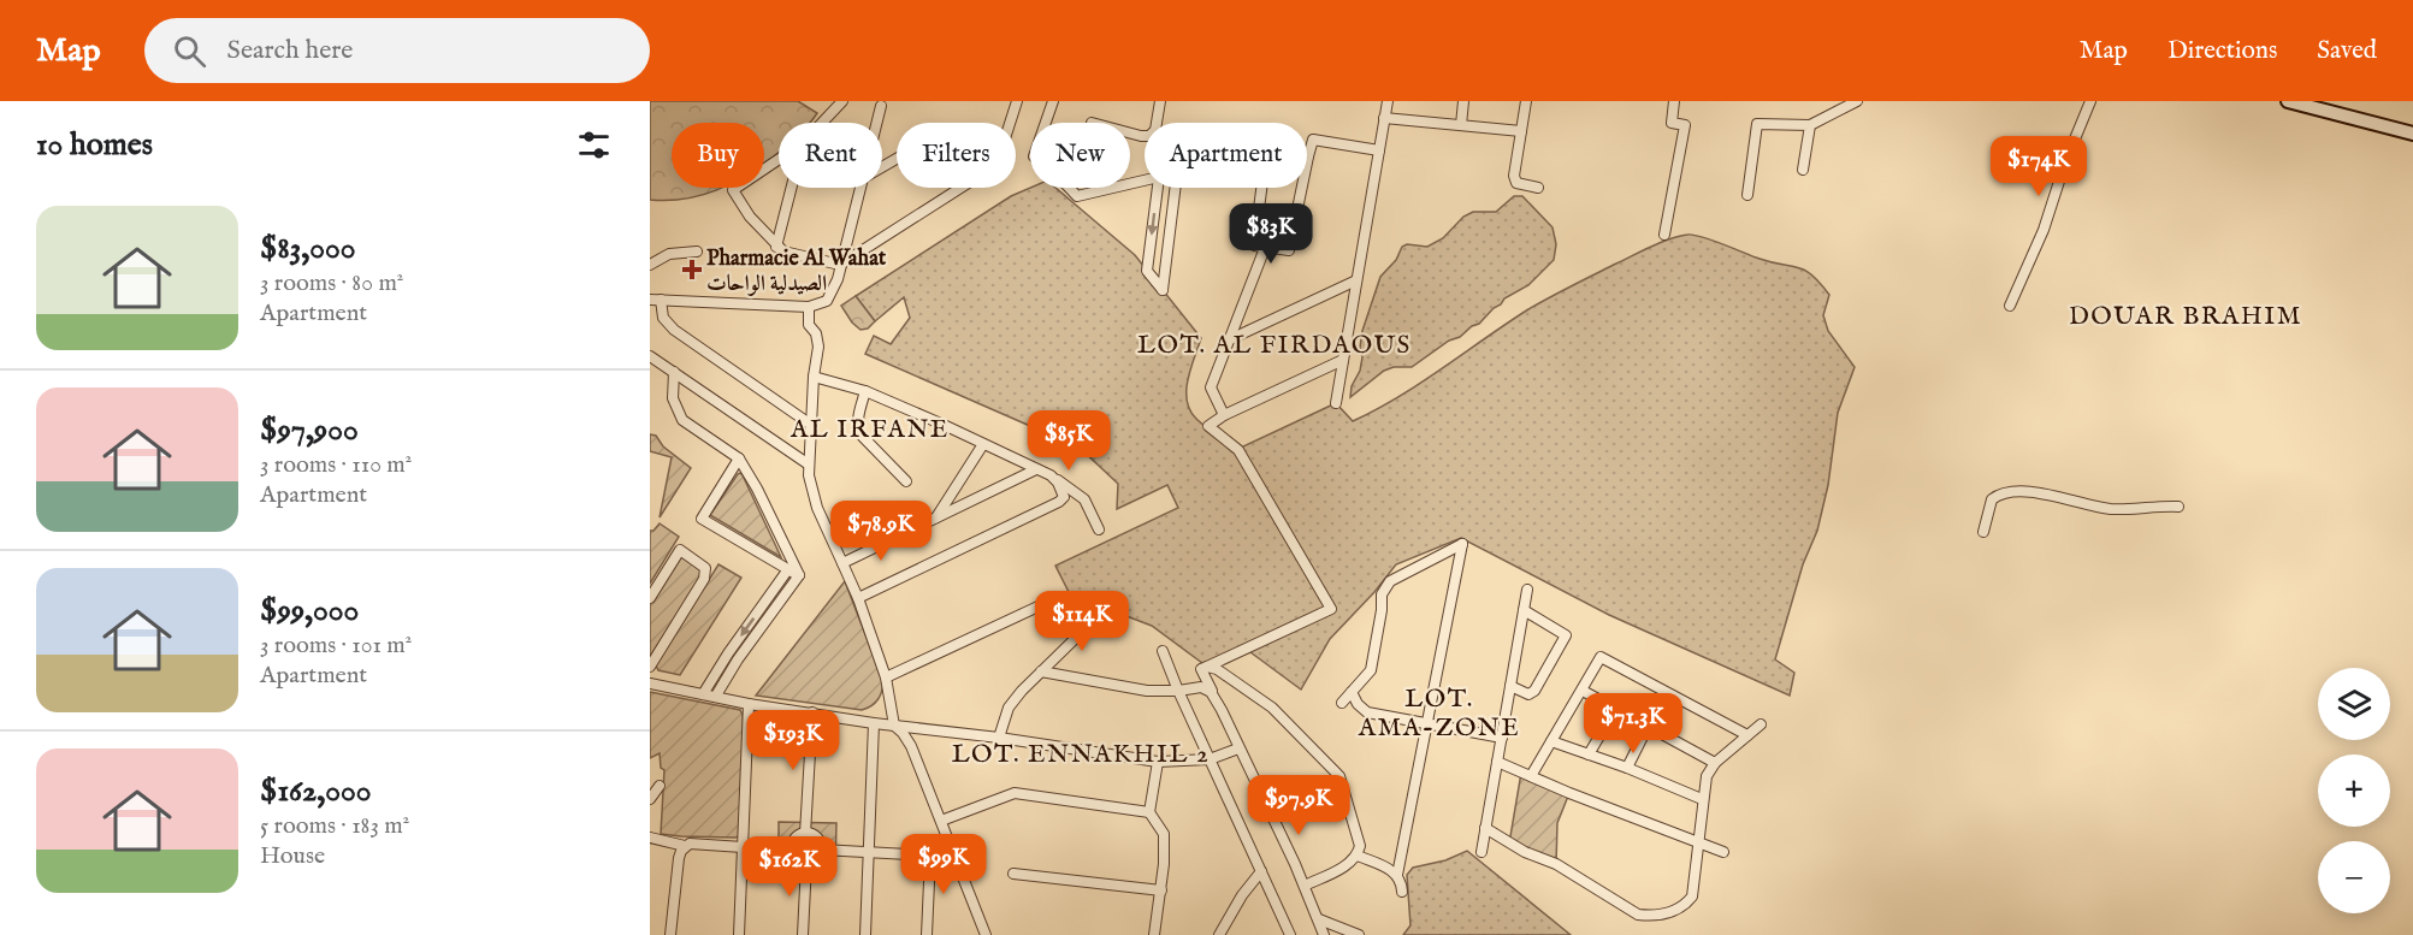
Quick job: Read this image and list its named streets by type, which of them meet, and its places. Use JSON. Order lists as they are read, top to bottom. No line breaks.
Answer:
{"districts":["DOUAR BRAHIM","LOT. AL FIRDAOUS","AL IRFANE","LOT. AMA-ZONE","LOT. ENNAKHIL 2"],"places":{"health":["Pharmacie Al Wahat الصيدلية الواحات"]},"page":{"header":"Map","search":"Search here","nav":["Map","Directions","Saved"],"heading":"10 homes","chip":["Buy","Rent","Filters","New","Apartment"],"price":["$174K","$83K","$85K","$78.9K","$114K","$71.3K","$193K","$97.9K","$99K","$162K"],"list":[{"name":"$83,000","note":"3 rooms · 80 m² · Apartment"},{"name":"$97,900","note":"3 rooms · 110 m² · Apartment"},{"name":"$99,000","note":"3 rooms · 101 m² · Apartment"},{"name":"$162,000","note":"5 rooms · 183 m² · House"}],"map_buttons":["+","−"]}}
